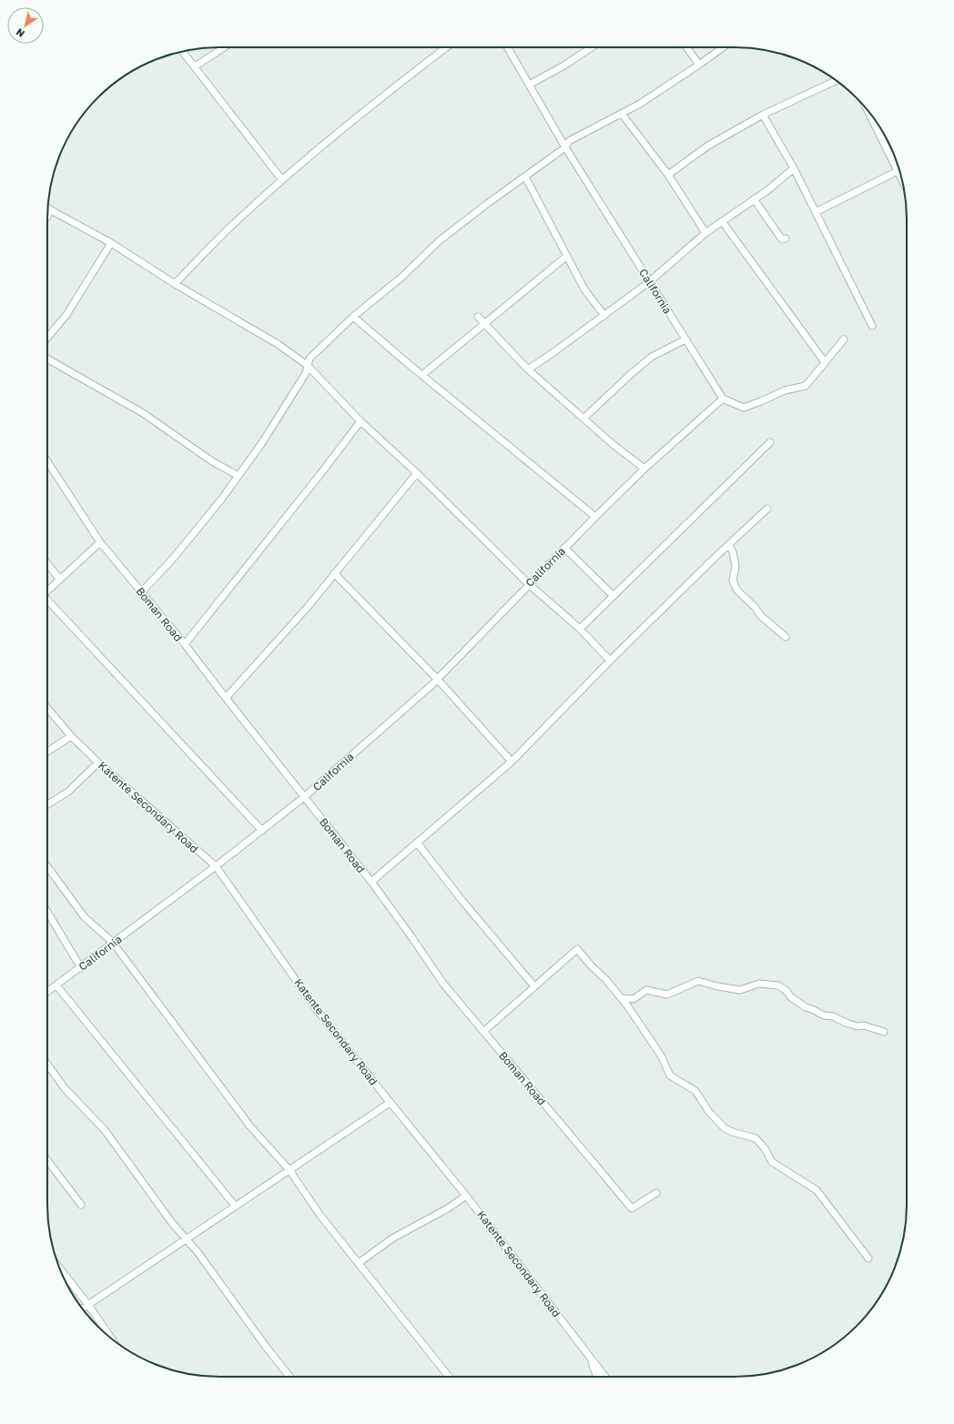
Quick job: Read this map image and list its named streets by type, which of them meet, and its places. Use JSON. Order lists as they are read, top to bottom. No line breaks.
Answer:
{"streets":{"street":["California","Boman Road","Katente Secondary Road"]},"crossings":[["California","Boman Road"],["California","Katente Secondary Road"]],"north":"bottom left"}
